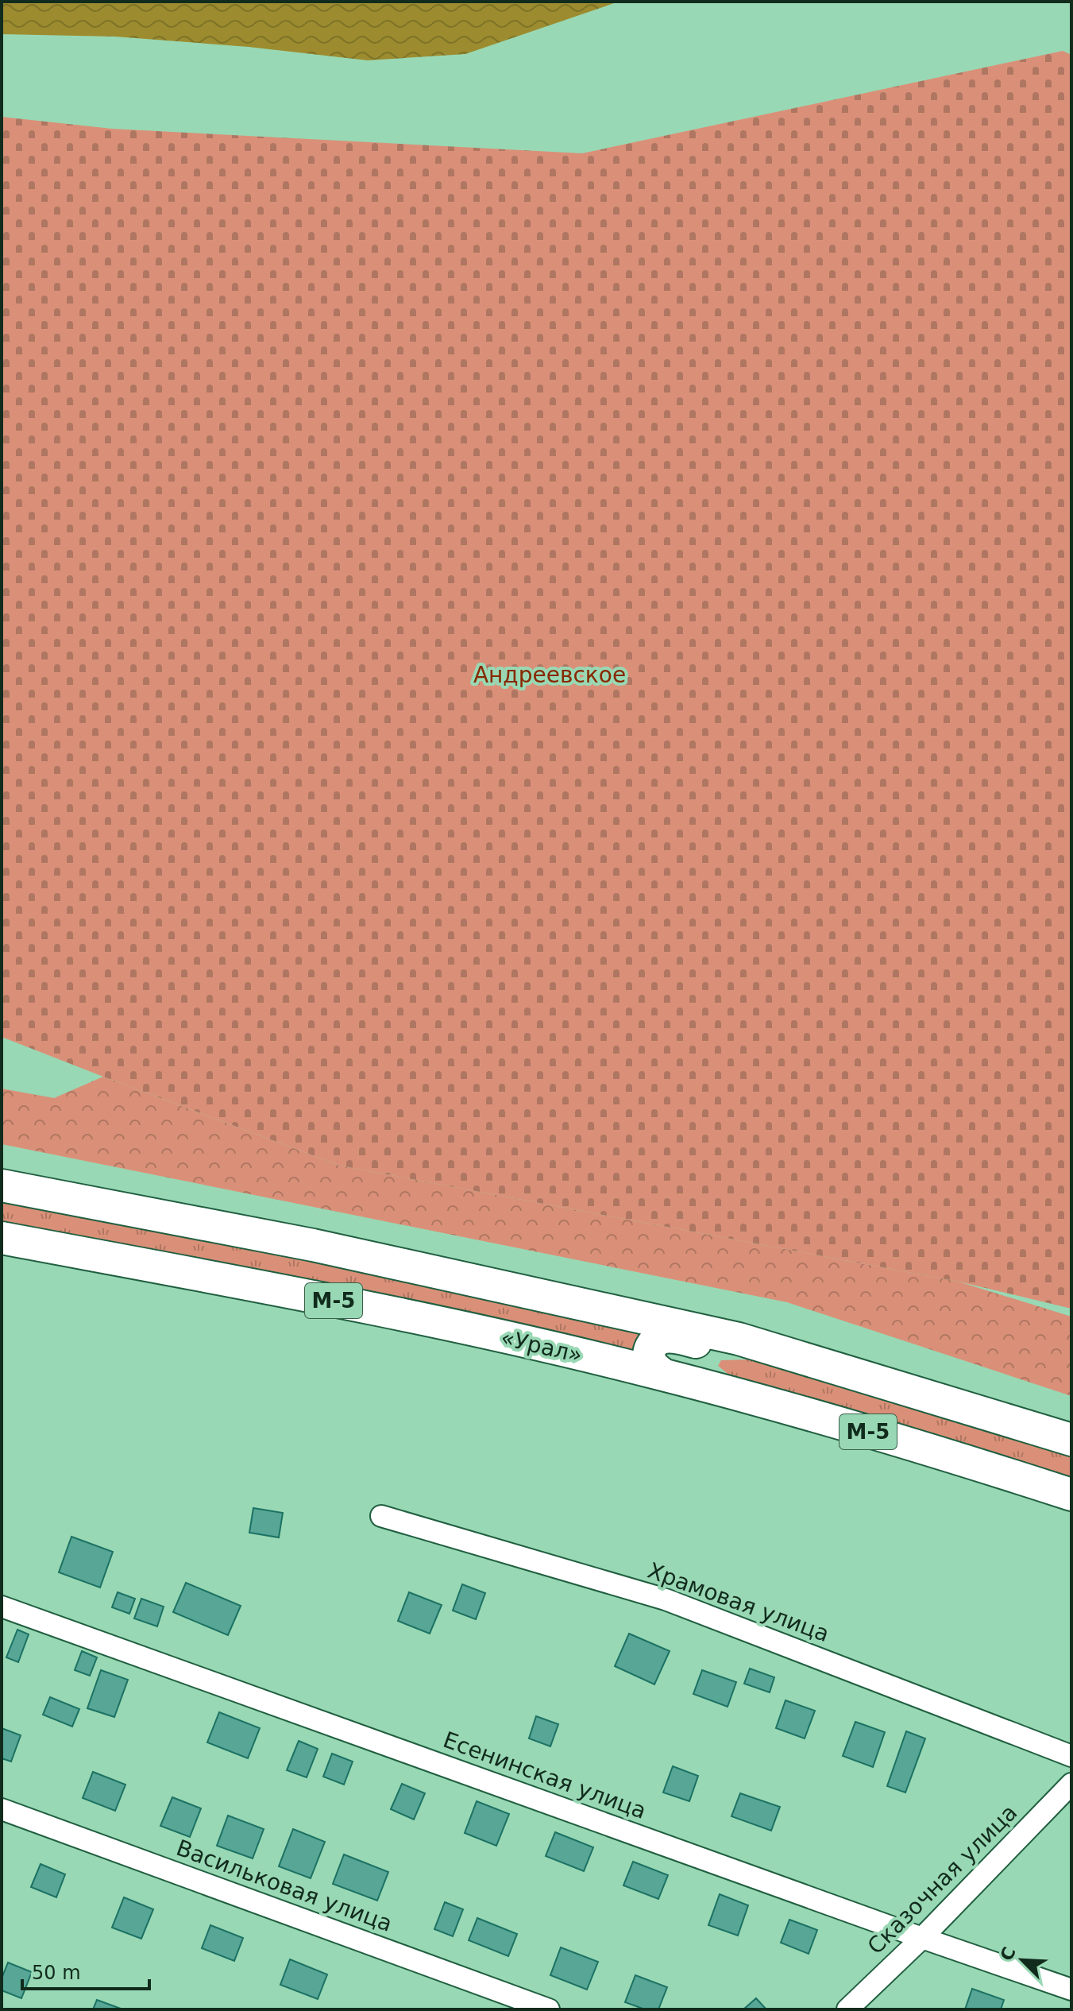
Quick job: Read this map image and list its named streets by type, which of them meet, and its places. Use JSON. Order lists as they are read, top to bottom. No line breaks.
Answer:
{"streets":{"main road":["М-5","«Урал»"],"street":["Храмовая улица","Есенинская улица","Сказочная улица","Васильковая улица"]},"crossings":[["Есенинская улица","Сказочная улица"]],"parks":["Андреевское"],"scale_bar":"50 m","north":"top left"}
